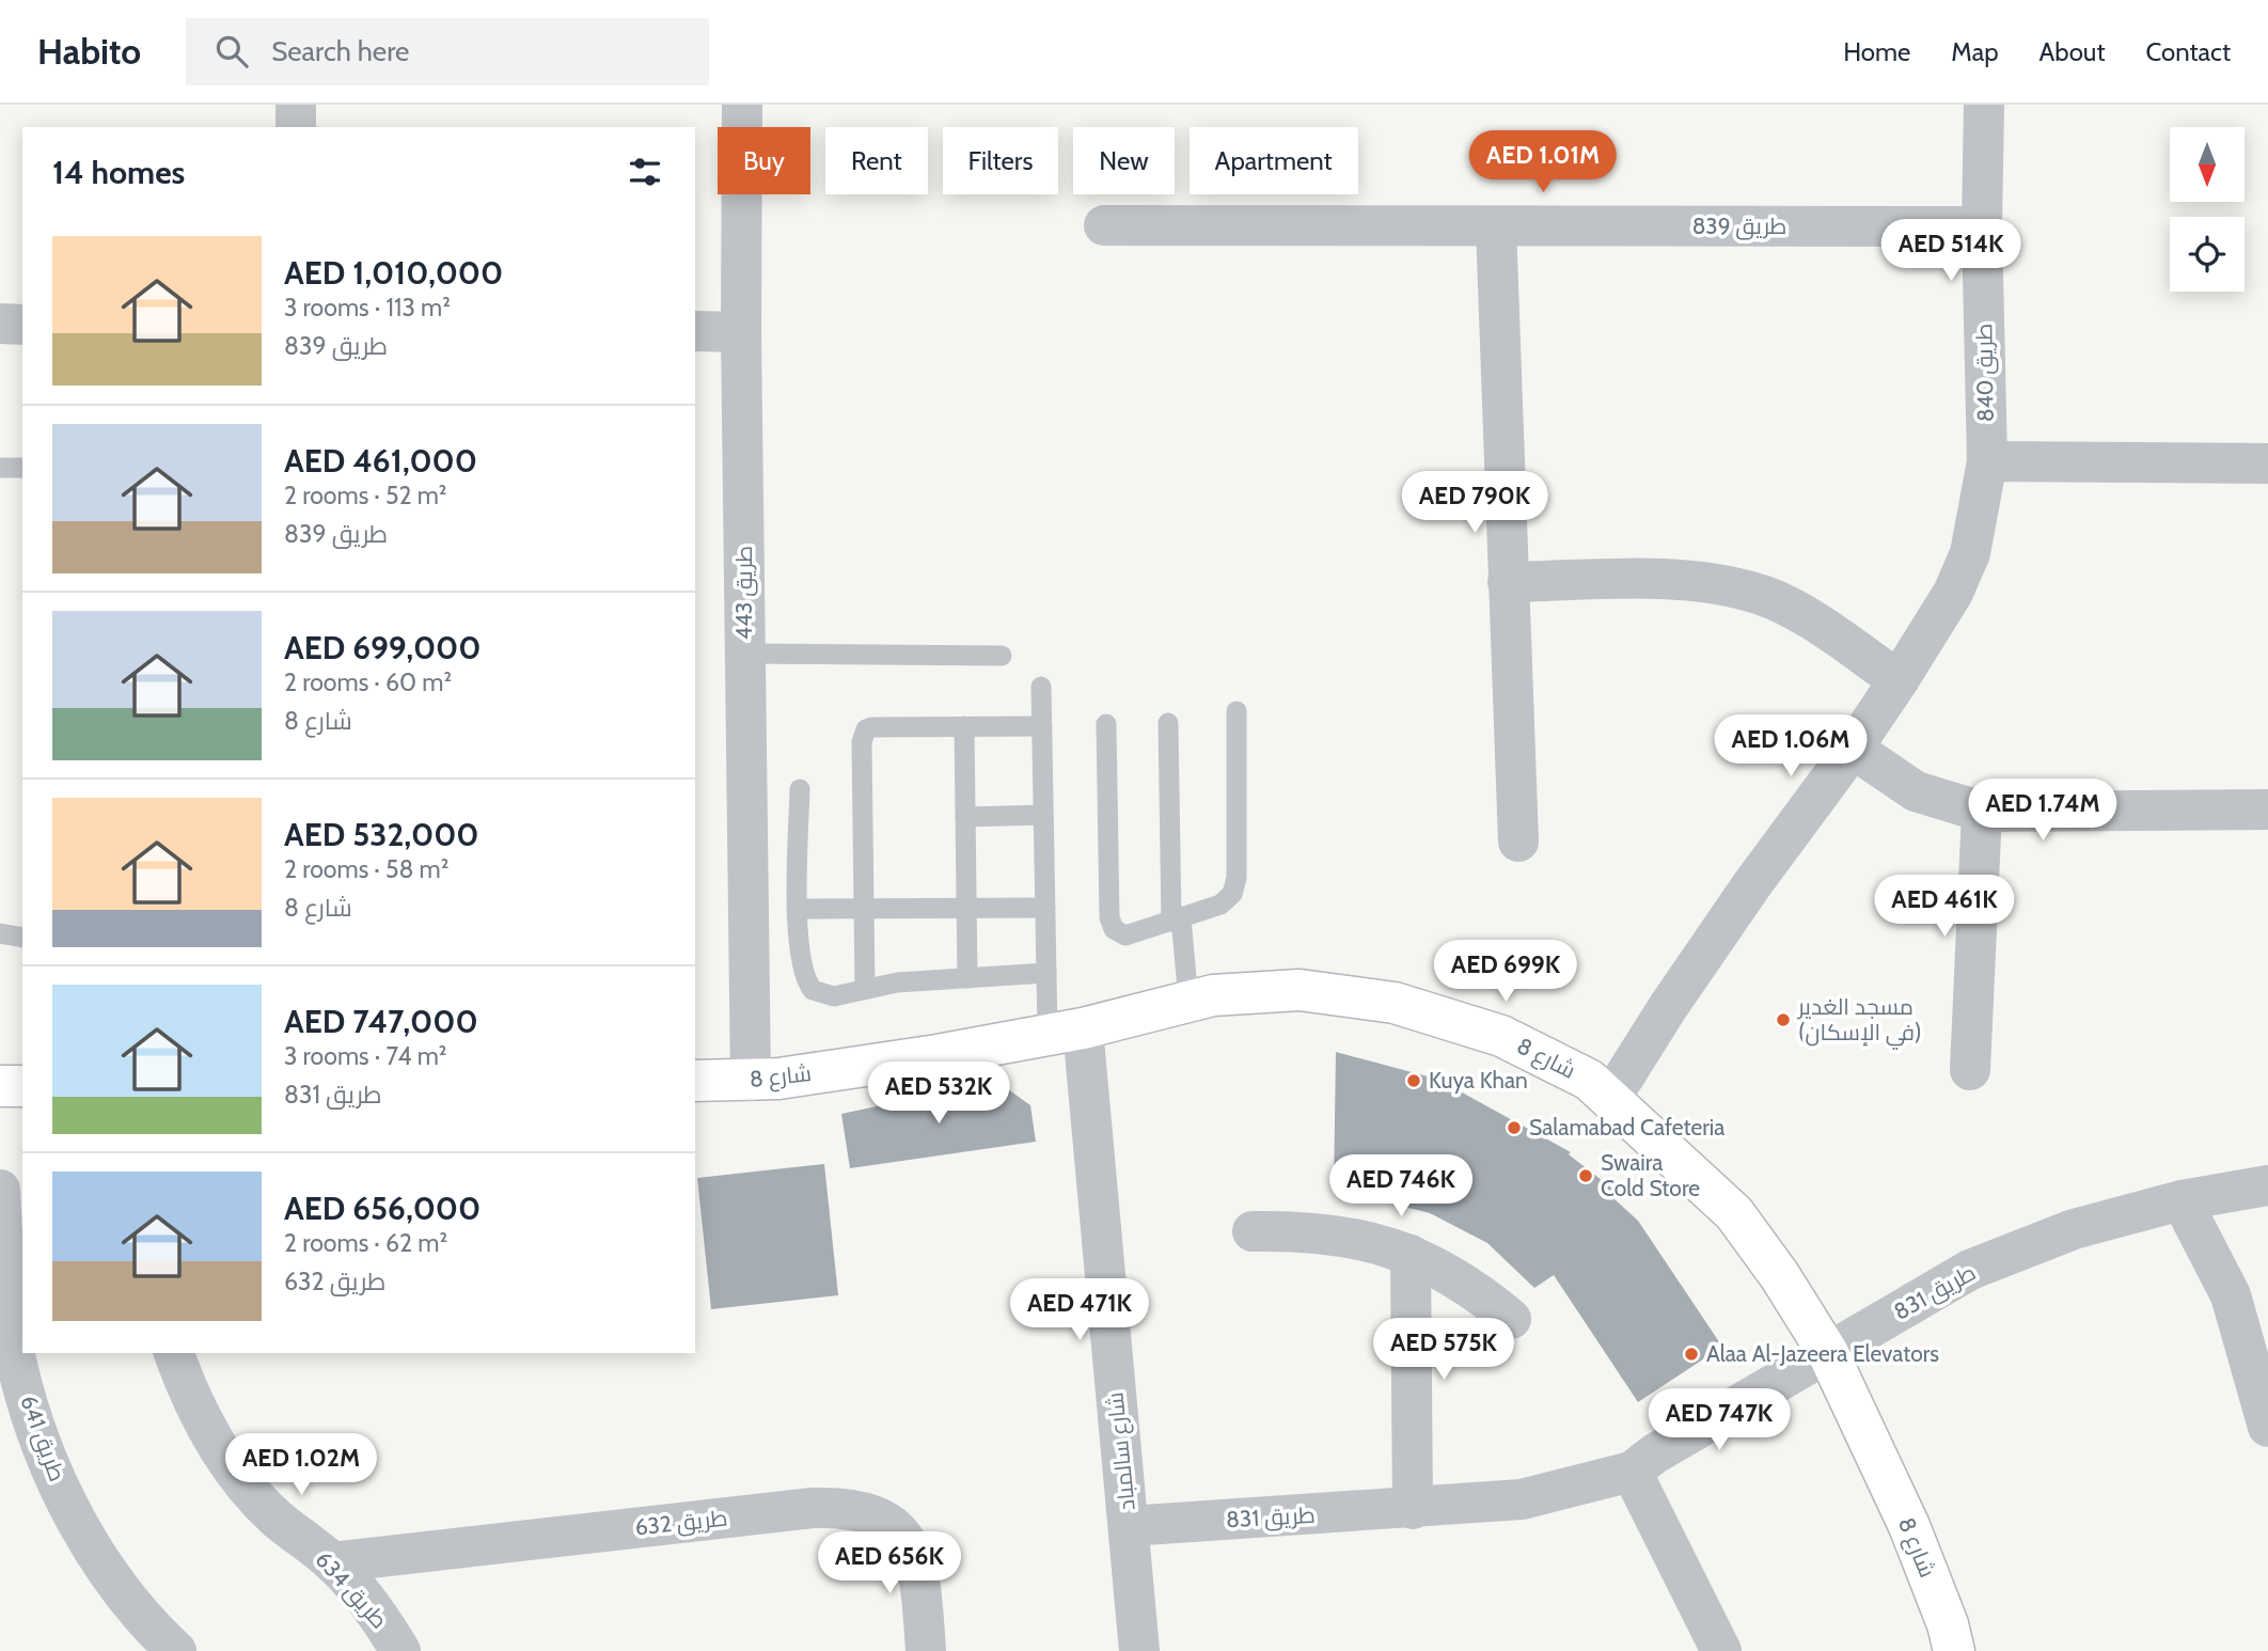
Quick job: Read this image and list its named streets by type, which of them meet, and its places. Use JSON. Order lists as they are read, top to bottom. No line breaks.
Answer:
{"streets":{"street":["طريق 839","طريق 840","طريق 443","شارع 8","طريق 831","طريق 641","شارع سالمباد","طريق 632","طريق 634"]},"crossings":[["طريق 839","طريق 840"],["طريق 840","شارع 8"],["طريق 443","شارع 8"],["شارع 8","طريق 831"],["شارع 8","شارع سالمباد"],["طريق 831","شارع سالمباد"],["طريق 632","طريق 634"]],"places":["مسجد الغدير (في الإسكان)","Kuya Khan","Salamabad Cafeteria","Swaira Cold Store","Alaa Al-Jazeera Elevators"],"north":"bottom","page":{"header":"Habito","search":"Search here","nav":["Home","Map","About","Contact"],"chip":["Buy","Rent","Filters","New","Apartment"],"heading":"14 homes","price":["AED 1.01M","AED 514K","AED 790K","AED 1.06M","AED 1.74M","AED 461K","AED 699K","AED 532K","AED 746K","AED 471K","AED 575K","AED 747K","AED 1.02M","AED 656K"],"list":[{"name":"AED 1,010,000","note":"3 rooms · 113 m² · طريق 839"},{"name":"AED 461,000","note":"2 rooms · 52 m² · طريق 839"},{"name":"AED 699,000","note":"2 rooms · 60 m² · شارع 8"},{"name":"AED 532,000","note":"2 rooms · 58 m² · شارع 8"},{"name":"AED 747,000","note":"3 rooms · 74 m² · طريق 831"},{"name":"AED 656,000","note":"2 rooms · 62 m² · طريق 632"}]}}
